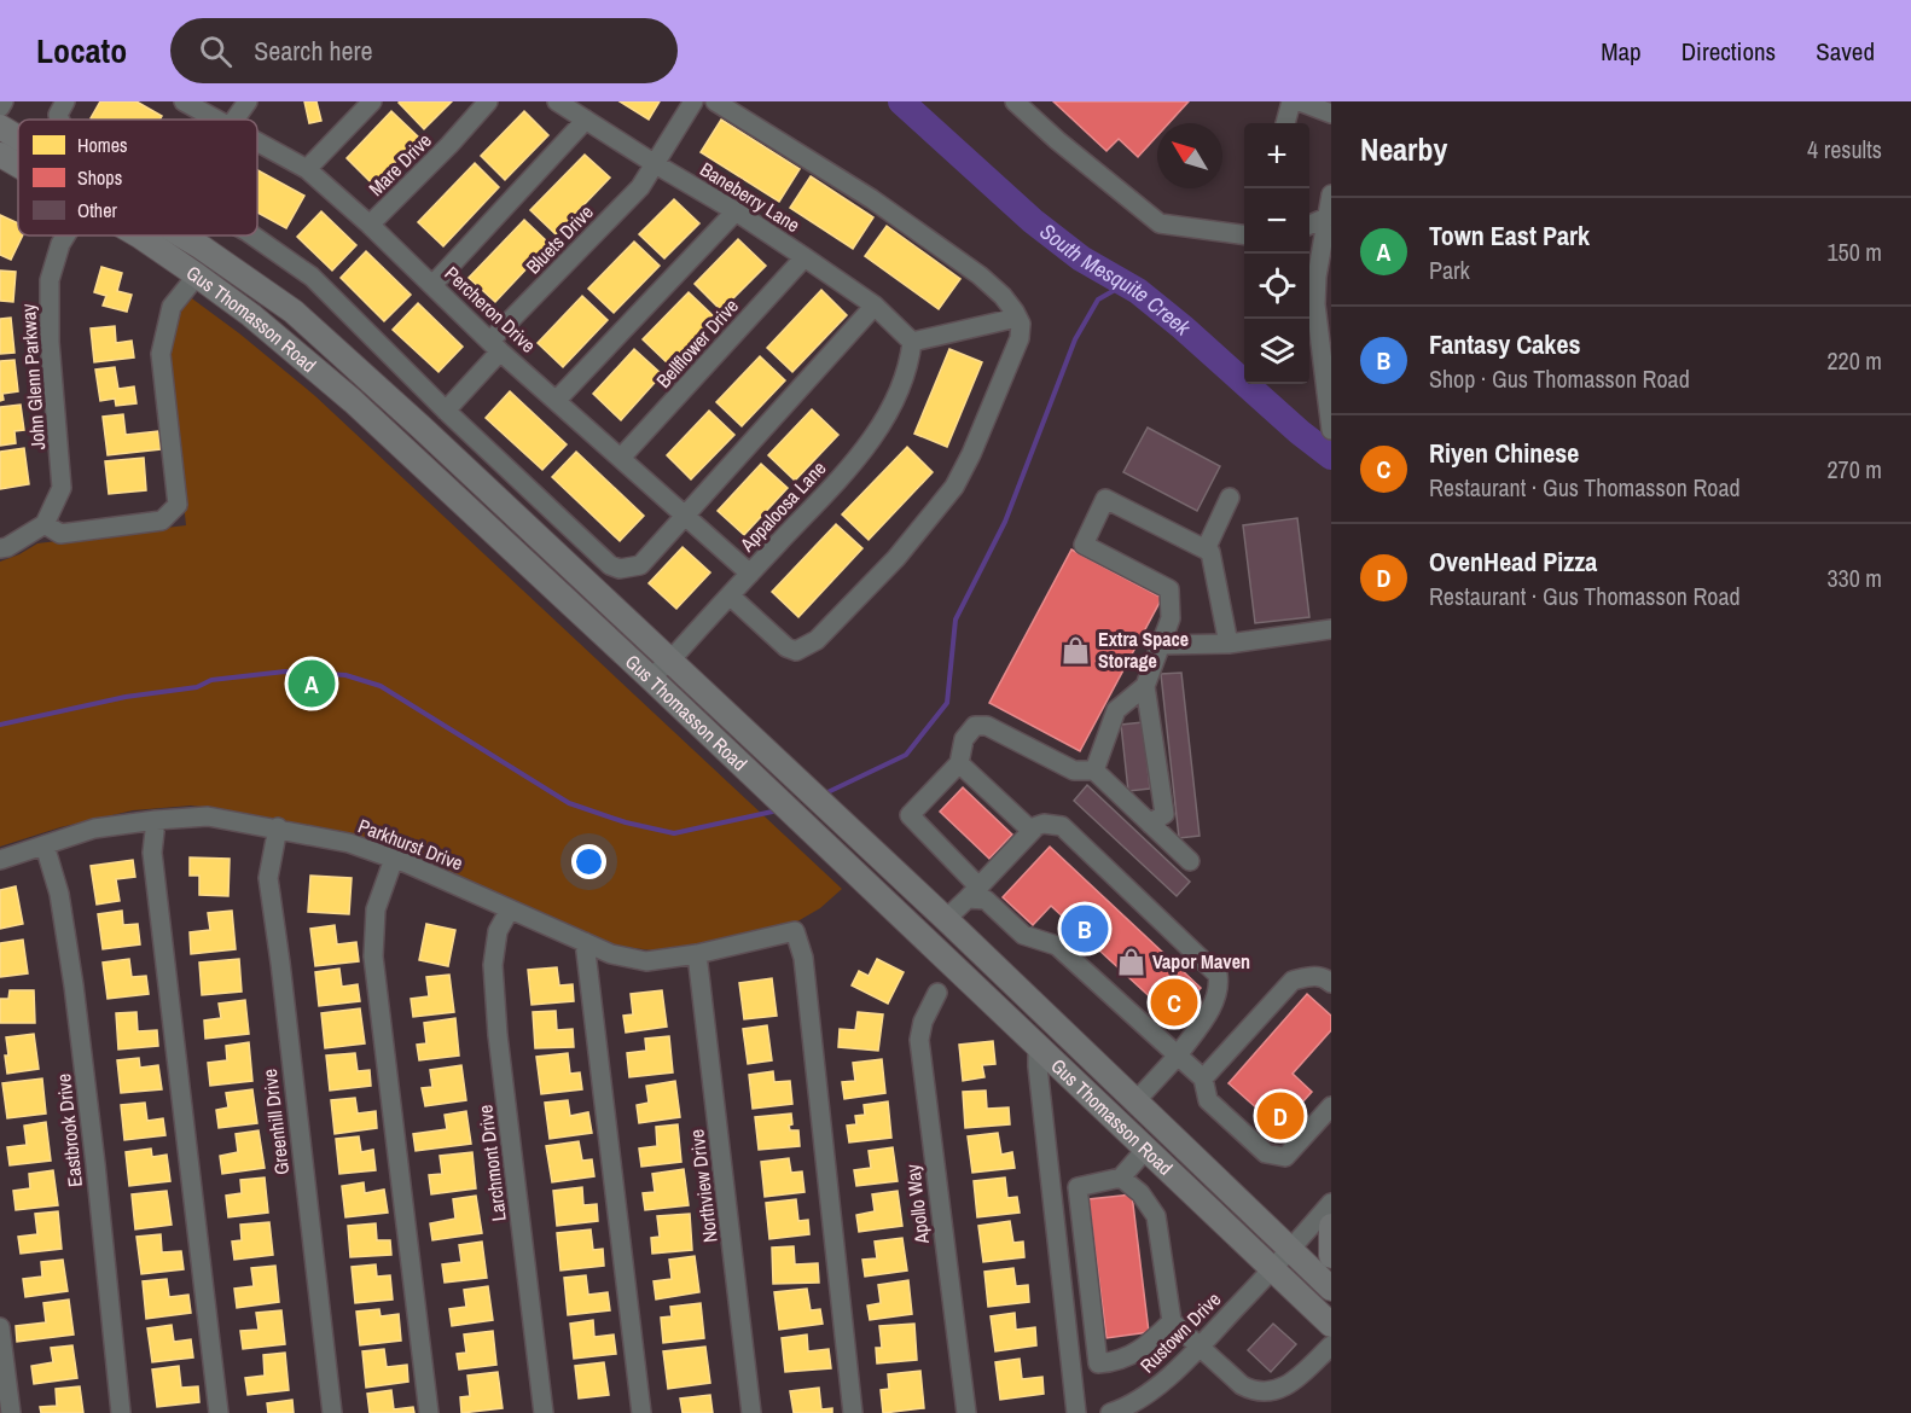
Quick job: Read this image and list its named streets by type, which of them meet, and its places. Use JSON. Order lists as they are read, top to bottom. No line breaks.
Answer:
{"streets":{"main road":["Gus Thomasson Road"],"street":["Mare Drive","Baneberry Lane","Bluets Drive","Percheron Drive","Bellflower Drive","John Glenn Parkway","Appaloosa Lane","Parkhurst Drive","Greenhill Drive","Eastbrook Drive","Larchmont Drive","Northview Drive","Apollo Way","Rustown Drive"]},"crossings":[["Mare Drive","Percheron Drive"],["Baneberry Lane","Bluets Drive"],["Baneberry Lane","Bellflower Drive"],["Baneberry Lane","Appaloosa Lane"],["Bluets Drive","Percheron Drive"],["Percheron Drive","Bellflower Drive"],["Percheron Drive","Appaloosa Lane"],["Gus Thomasson Road","Appaloosa Lane"],["Gus Thomasson Road","Rustown Drive"],["Parkhurst Drive","Greenhill Drive"],["Parkhurst Drive","Eastbrook Drive"],["Parkhurst Drive","Larchmont Drive"],["Parkhurst Drive","Northview Drive"]],"water":["South Mesquite Creek"],"places":{"shop":["Extra Space Storage","Vapor Maven"]},"legend":["Homes","Shops","Other"],"north":"top left","page":{"header":"Locato","search":"Search here","nav":["Map","Directions","Saved"],"heading":["Nearby","4 results"],"map_buttons":["+","−"],"list":[{"mark":"A","name":"Town East Park","note":"Park","value":"150 m"},{"mark":"B","name":"Fantasy Cakes","note":"Shop · Gus Thomasson Road","value":"220 m"},{"mark":"C","name":"Riyen Chinese","note":"Restaurant · Gus Thomasson Road","value":"270 m"},{"mark":"D","name":"OvenHead Pizza","note":"Restaurant · Gus Thomasson Road","value":"330 m"}],"pins":["A","B","C","D"]}}
